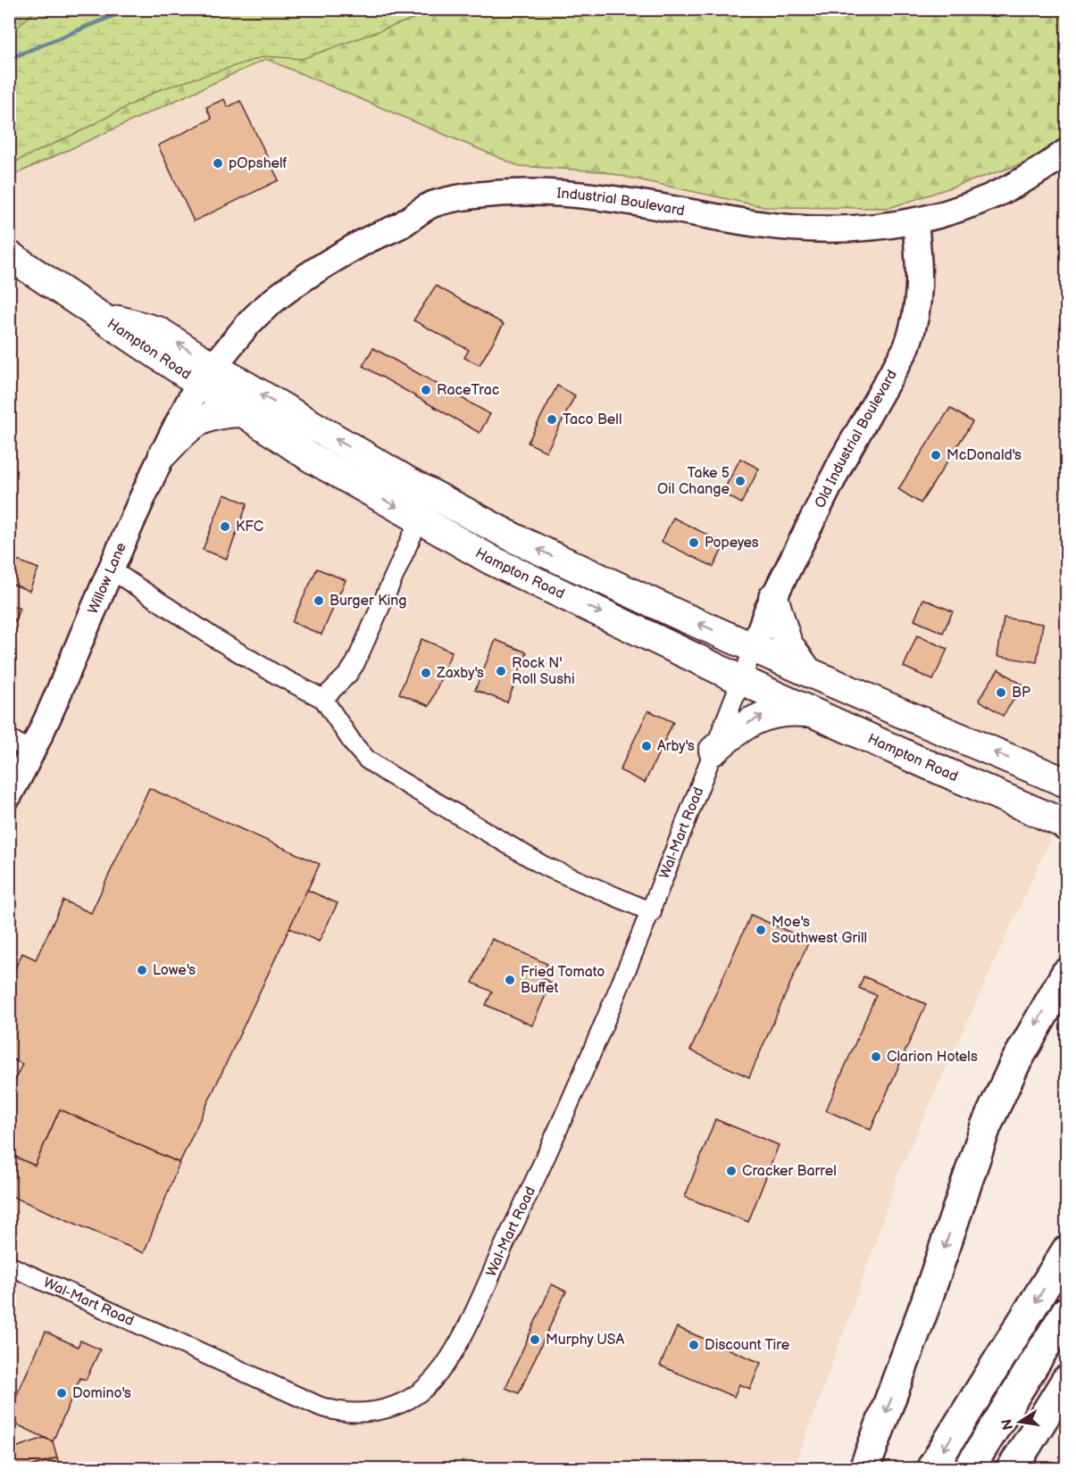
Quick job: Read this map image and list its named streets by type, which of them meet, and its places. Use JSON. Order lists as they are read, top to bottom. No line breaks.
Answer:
{"streets":{"main road":["Hampton Road"],"street":["Industrial Boulevard","Old Industrial Boulevard","Willow Lane","Wal-Mart Road"]},"crossings":[["Industrial Boulevard","Hampton Road"],["Industrial Boulevard","Old Industrial Boulevard"],["Industrial Boulevard","Willow Lane"],["Hampton Road","Old Industrial Boulevard"],["Hampton Road","Willow Lane"],["Hampton Road","Wal-Mart Road"],["Old Industrial Boulevard","Wal-Mart Road"]],"places":["pOpshelf","RaceTrac","Taco Bell","McDonald's","Take 5 Oil Change","KFC","Popeyes","Burger King","Rock N' Roll Sushi","Zaxby's","BP","Arby's","Moe's Southwest Grill","Lowe's","Fried Tomato Buffet","Clarion Hotels","Cracker Barrel","Murphy USA","Discount Tire","Domino's"],"north":"left"}
